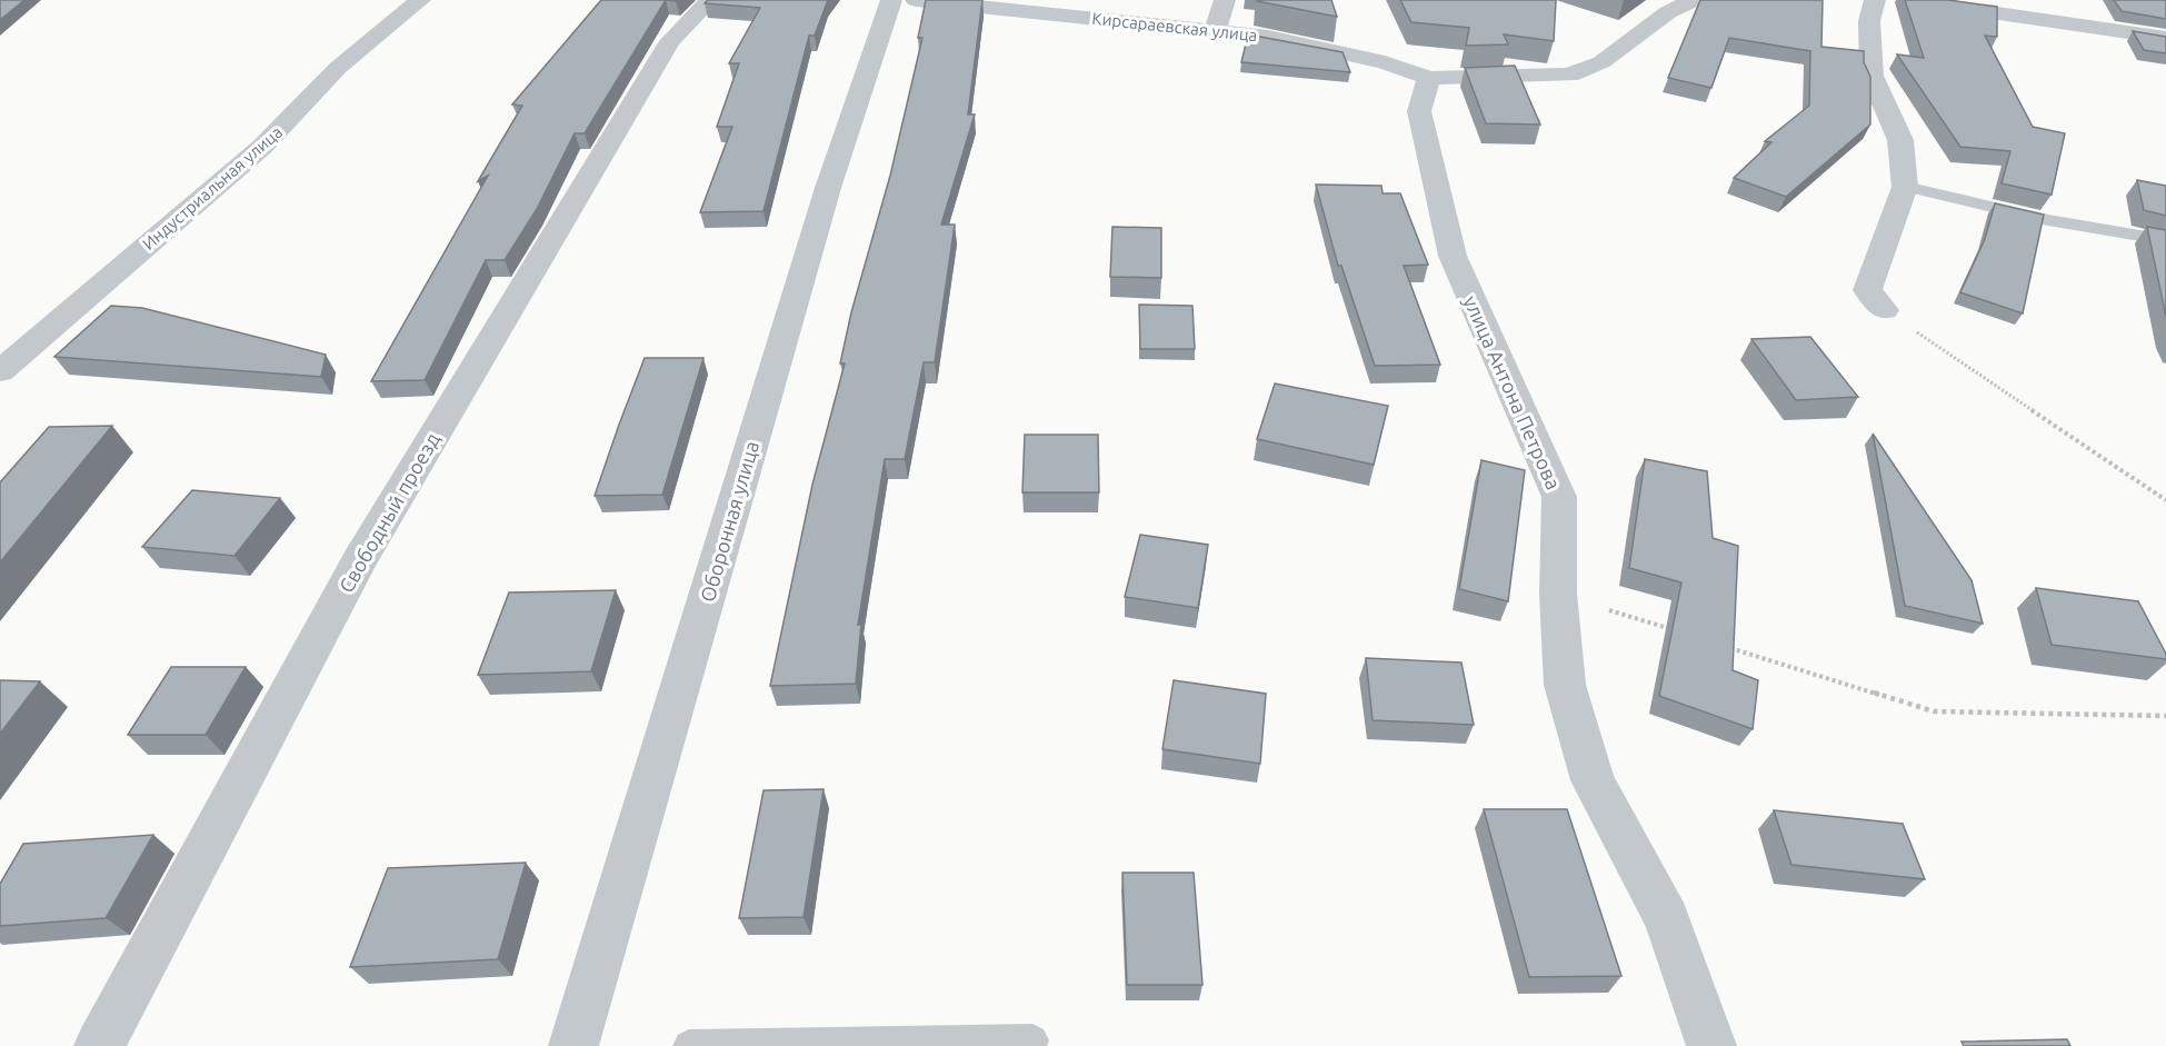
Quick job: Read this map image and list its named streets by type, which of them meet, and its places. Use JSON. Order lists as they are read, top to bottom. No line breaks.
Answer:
{"streets":{"street":["Кирсараевская улица","Индустриальная улица","улица Антона Петрова","Свободный проезд","Оборонная улица"]},"crossings":[["Кирсараевская улица","улица Антона Петрова"]]}
